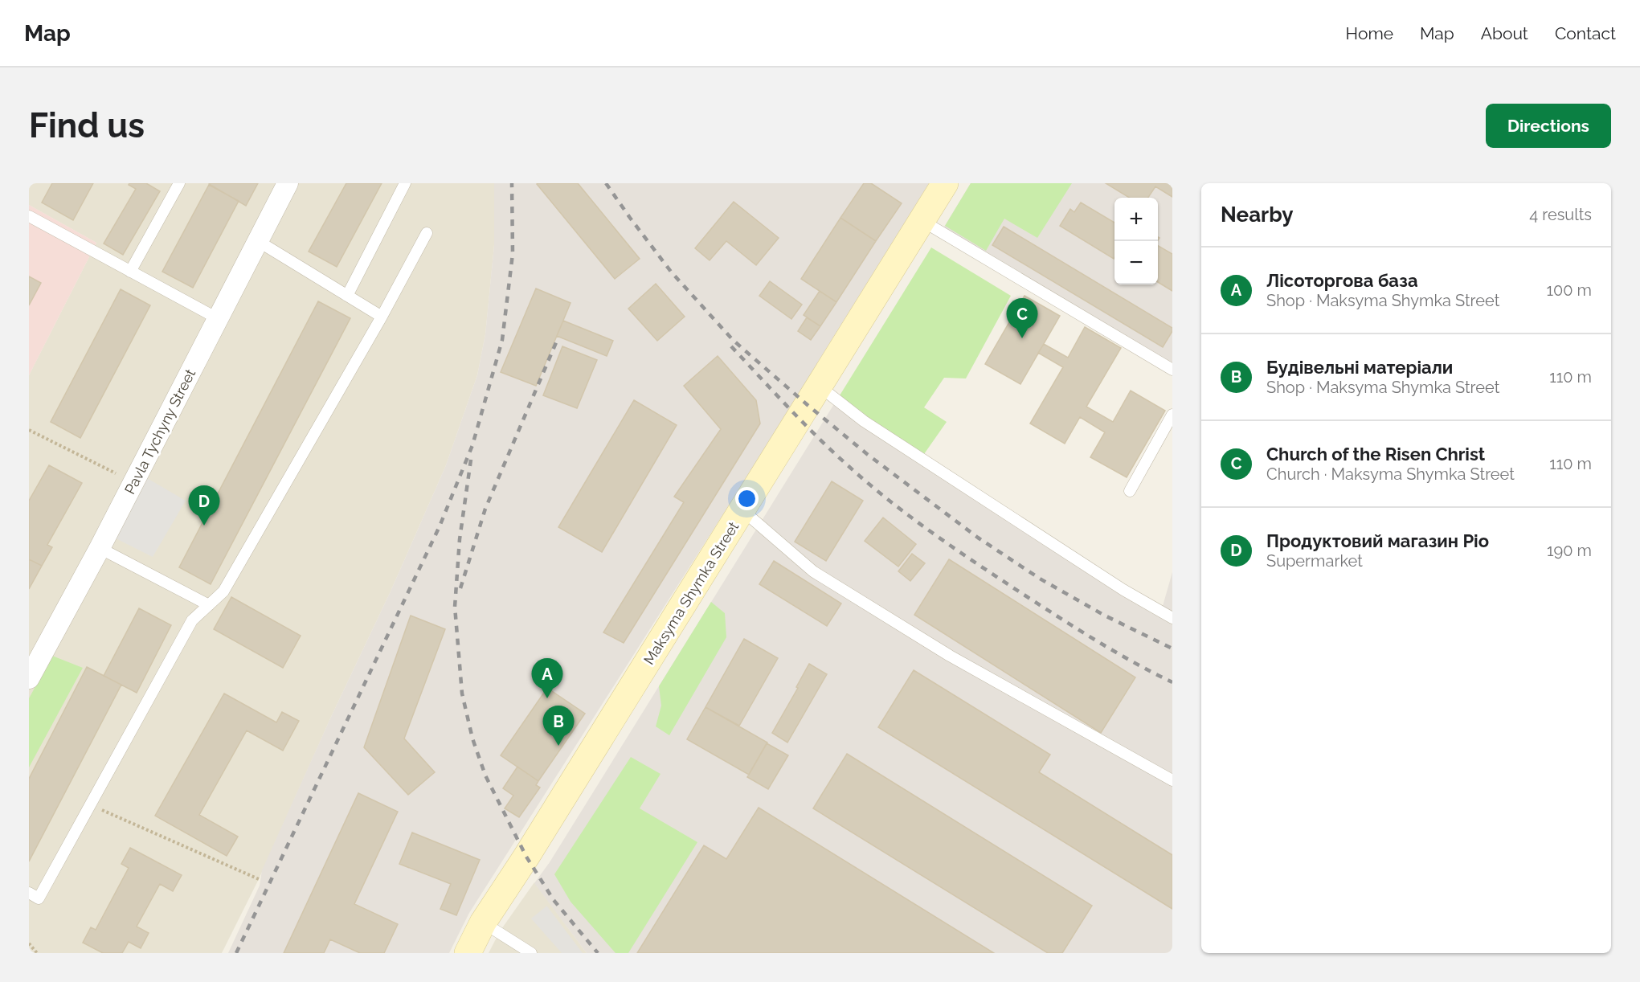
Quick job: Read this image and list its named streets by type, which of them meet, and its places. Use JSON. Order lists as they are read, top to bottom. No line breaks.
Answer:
{"streets":{"main road":["Maksyma Shymka Street"],"street":["Pavla Tychyny Street"]},"page":{"header":"Map","nav":["Home","Map","About","Contact"],"buttons":"Directions","title":"Find us","heading":["Nearby","4 results"],"map_buttons":["+","−"],"list":[{"mark":"A","name":"Лісоторгова база","note":"Shop · Maksyma Shymka Street","value":"100 m"},{"mark":"B","name":"Будівельні матеріали","note":"Shop · Maksyma Shymka Street","value":"110 m"},{"mark":"C","name":"Church of the Risen Christ","note":"Church · Maksyma Shymka Street","value":"110 m"},{"mark":"D","name":"Продуктовий магазин Ріо","note":"Supermarket","value":"190 m"}],"pins":["C","D","A","B"]}}
